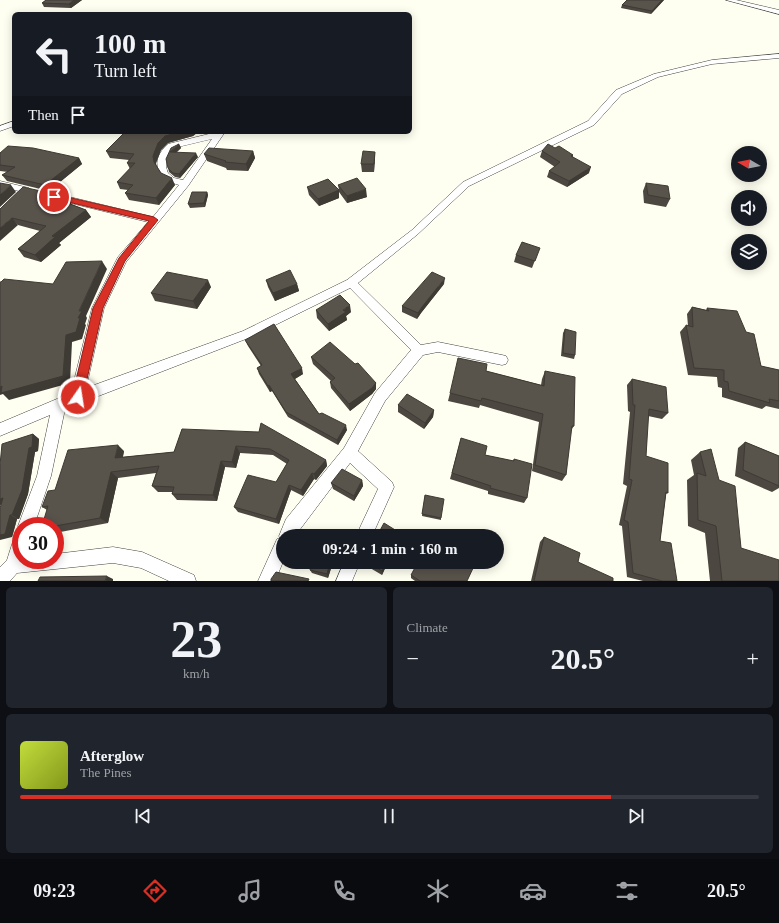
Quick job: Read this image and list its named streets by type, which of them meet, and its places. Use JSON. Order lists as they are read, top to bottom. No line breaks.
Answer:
{"north":"left","page":{"turn":["100 m","Turn left"],"then":"Then","limit":"30","trip":"09:24 · 1 min · 160 m","tile":[["23","km/h"],"Climate"],"heat":["−","20.5°","+"],"song":["Afterglow","The Pines"],"tabs":["09:23","20.5°"]}}
